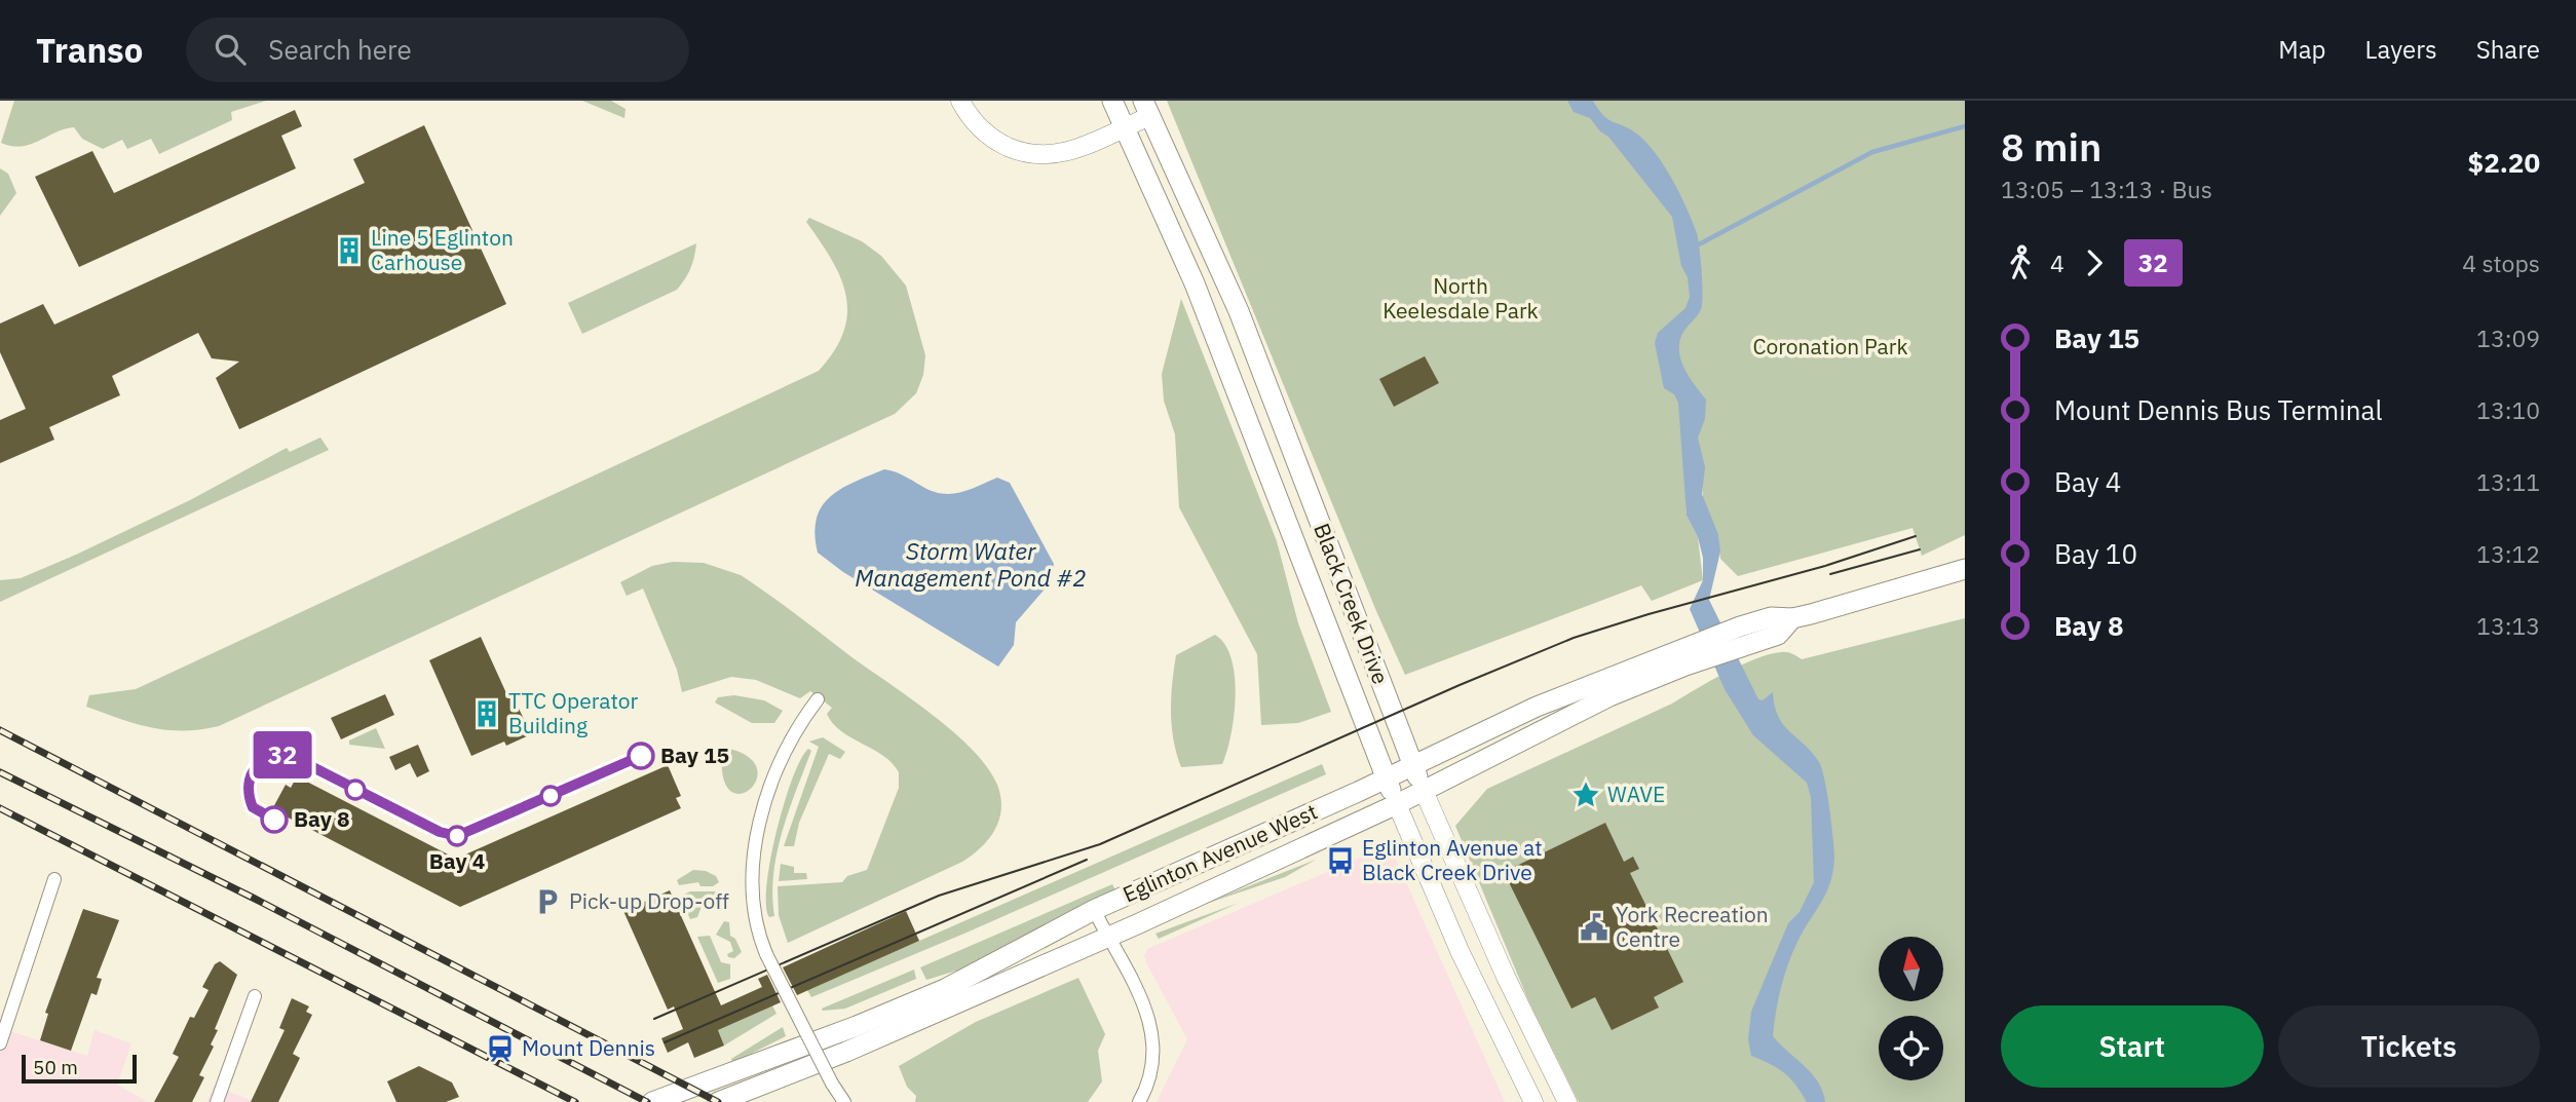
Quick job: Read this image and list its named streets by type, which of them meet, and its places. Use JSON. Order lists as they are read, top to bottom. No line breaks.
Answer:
{"streets":{"main road":["Black Creek Drive","Eglinton Avenue West"]},"crossings":[["Black Creek Drive","Eglinton Avenue West"]],"water":["Storm Water Management Pond #2"],"parks":["North Keelesdale Park","Coronation Park"],"places":{"building":["Line 5 Eglinton Carhouse","TTC Operator Building"],"other":["Bay 15","Bay 8","Bay 4"],"place":["WAVE"],"bus stop":["Eglinton Avenue at Black Creek Drive"],"parking":["Pick-up Drop-off"],"public building":["York Recreation Centre"],"station":["Mount Dennis"]},"lines":["bus line 32"],"scale_bar":"50 m","north":"top","page":{"header":"Transo","search":"Search here","nav":["Map","Layers","Share"],"on_map":"32","heading":["8 min","13:05 – 13:13 · Bus","$2.20"],"legs":["4","32","4 stops"],"list":[{"name":"Bay 15","value":"13:09"},{"name":"Mount Dennis Bus Terminal","value":"13:10"},{"name":"Bay 4","value":"13:11"},{"name":"Bay 10","value":"13:12"},{"name":"Bay 8","value":"13:13"}],"buttons":["Start","Tickets"],"scale":"50 m"}}
